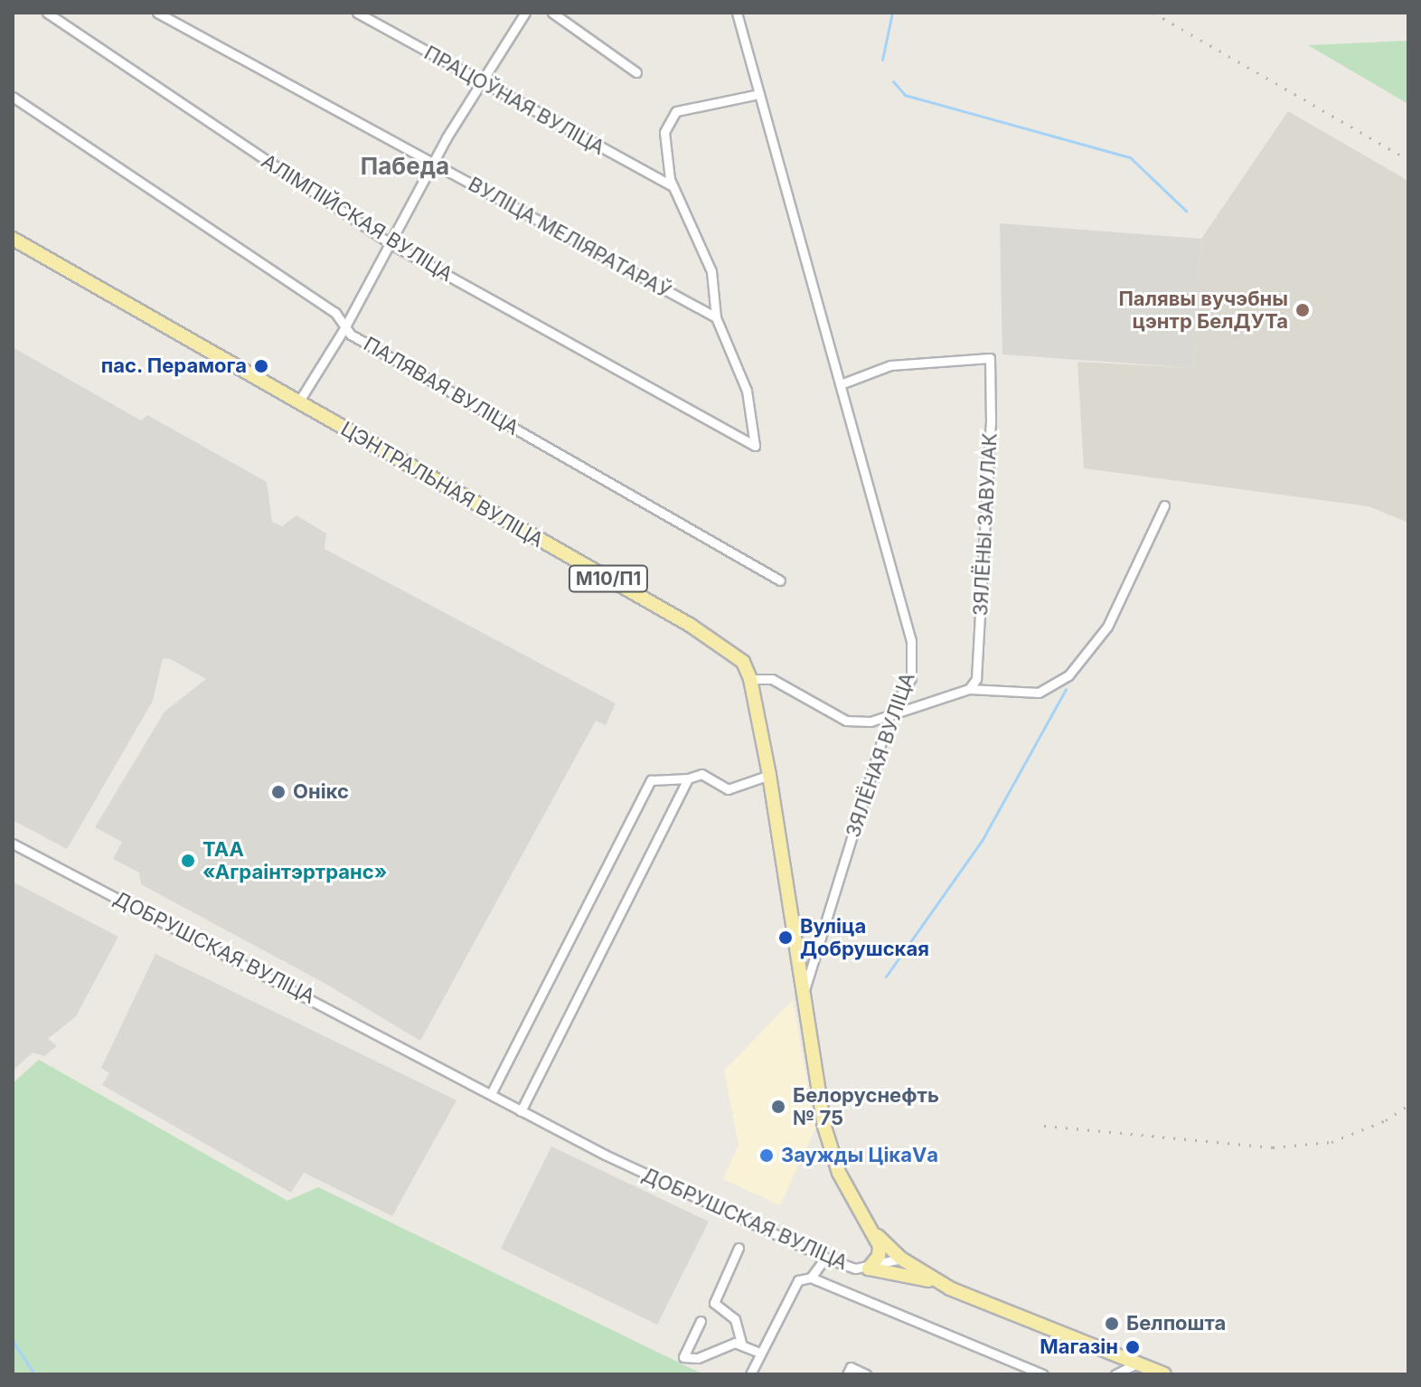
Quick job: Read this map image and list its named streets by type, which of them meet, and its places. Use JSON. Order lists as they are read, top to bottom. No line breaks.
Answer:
{"streets":{"main road":["ЦЭНТРАЛЬНАЯ ВУЛІЦА","М10/П1"],"street":["ПРАЦОЎНАЯ ВУЛІЦА","АЛІМПІЙСКАЯ ВУЛІЦА","ВУЛІЦА МЕЛІЯРАТАРАЎ","ПАЛЯВАЯ ВУЛІЦА","ЗЯЛЁНЫ ЗАВУЛАК","ЗЯЛЁНАЯ ВУЛІЦА","ДОБРУШСКАЯ ВУЛІЦА"]},"crossings":[["АЛІМПІЙСКАЯ ВУЛІЦА","ВУЛІЦА МЕЛІЯРАТАРАЎ"],["ЦЭНТРАЛЬНАЯ ВУЛІЦА","М10/П1"],["ЦЭНТРАЛЬНАЯ ВУЛІЦА","ЗЯЛЁНАЯ ВУЛІЦА"],["ЗЯЛЁНЫ ЗАВУЛАК","ЗЯЛЁНАЯ ВУЛІЦА"],["М10/П1","ЗЯЛЁНАЯ ВУЛІЦА"],["М10/П1","ДОБРУШСКАЯ ВУЛІЦА"]],"districts":["Пабеда"],"places":["Палявы вучэбны цэнтр БелДУТа","пас. Перамога","Онікс","ТАА «Аграінтэртранс»","Вуліца Добрушская","Белоруснефть № 75","Заужды ЦікаVа","Белпошта","Магазін"]}
